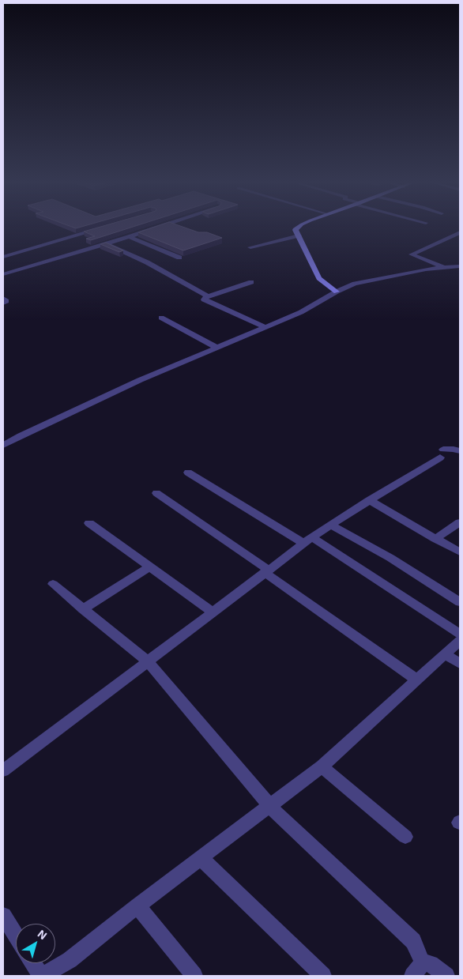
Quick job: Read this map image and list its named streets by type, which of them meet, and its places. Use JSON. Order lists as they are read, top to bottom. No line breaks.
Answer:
{"north":"top right"}
